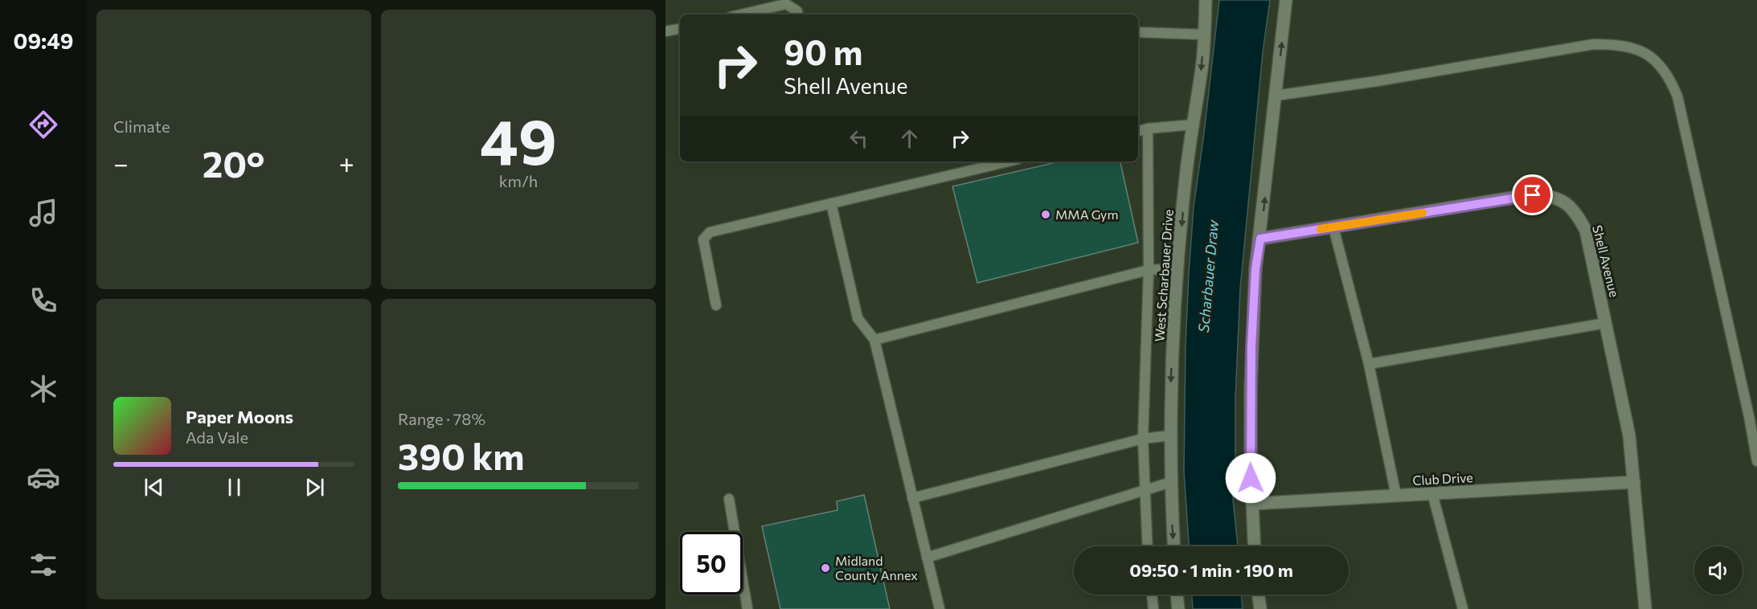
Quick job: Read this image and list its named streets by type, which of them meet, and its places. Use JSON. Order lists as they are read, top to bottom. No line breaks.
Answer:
{"streets":{"main road":["Shell Avenue","West Scharbauer Drive","Club Drive"]},"crossings":[["Shell Avenue","Club Drive"]],"water":["Scharbauer Draw"],"places":["MMA Gym","Midland County Annex"],"page":{"tabs":"09:49","tile":["Climate",["49","km/h"],["Range · 78%","390 km"]],"turn":["90 m","Shell Avenue"],"heat":["−","20°","+"],"song":["Paper Moons","Ada Vale"],"limit":"50","trip":"09:50 · 1 min · 190 m"}}
